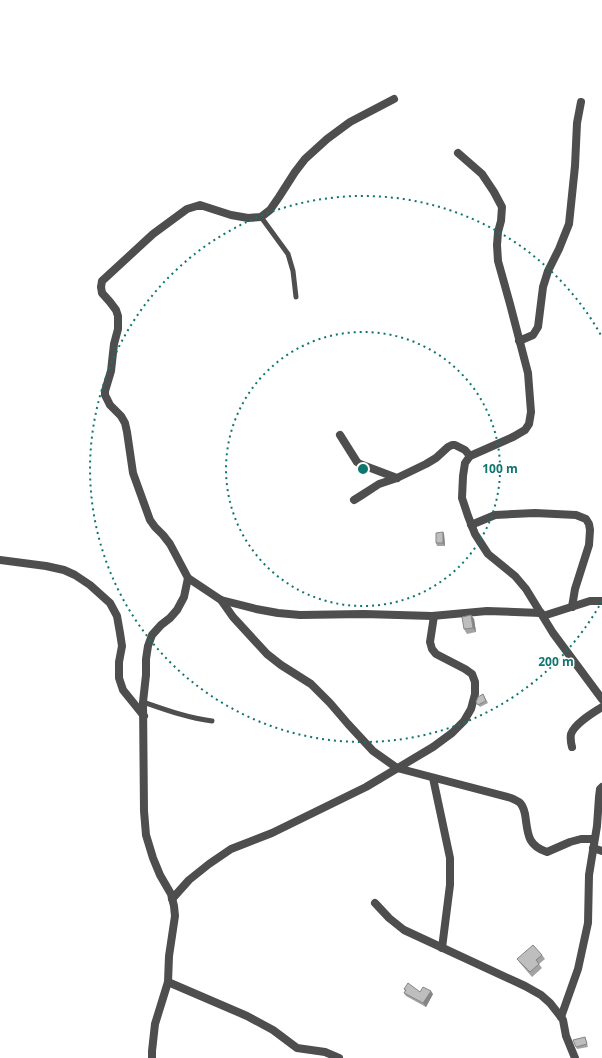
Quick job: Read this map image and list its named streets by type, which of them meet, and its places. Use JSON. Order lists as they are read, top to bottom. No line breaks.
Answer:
{"rings":["100 m","200 m"]}
